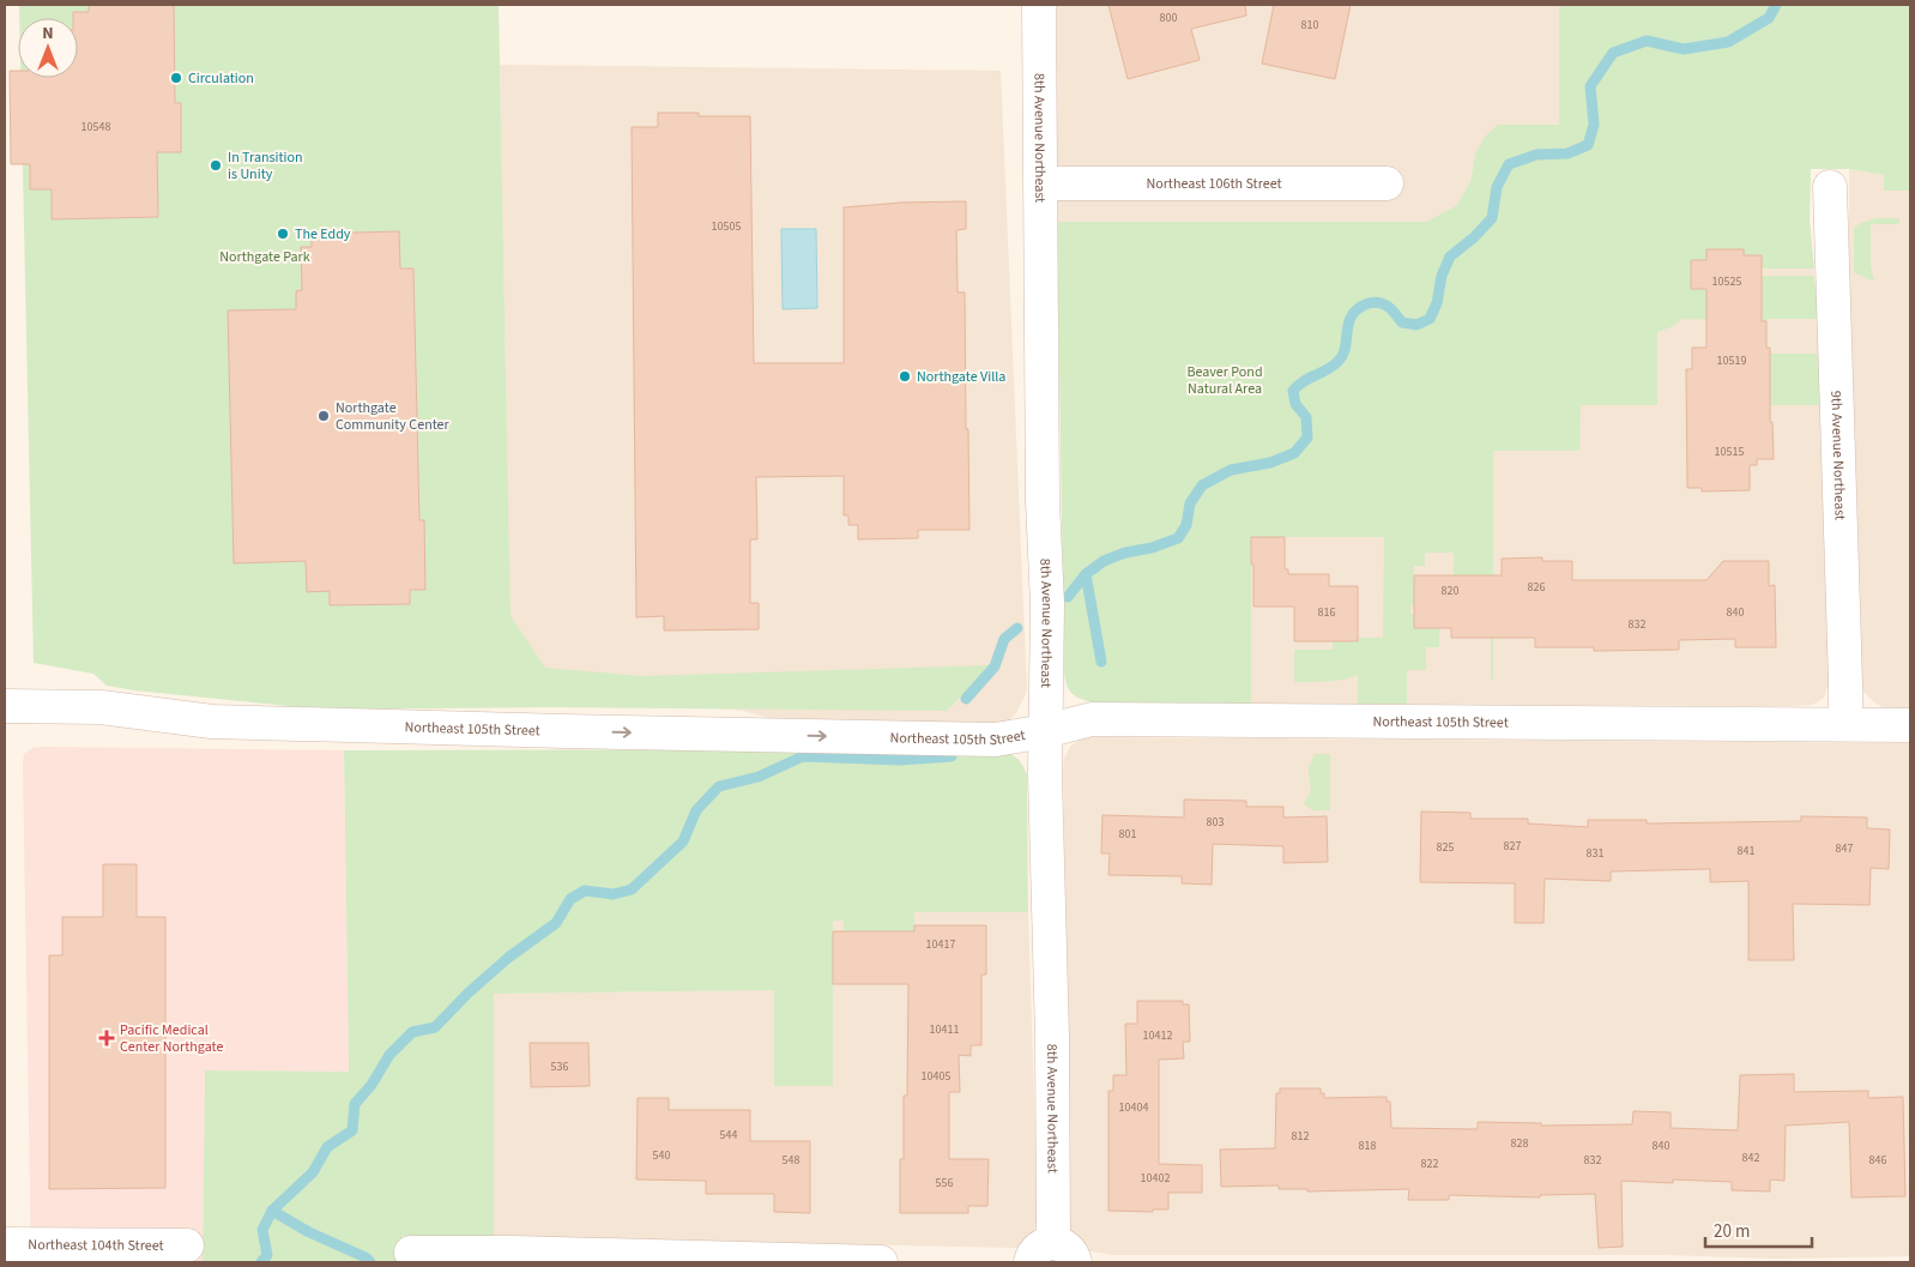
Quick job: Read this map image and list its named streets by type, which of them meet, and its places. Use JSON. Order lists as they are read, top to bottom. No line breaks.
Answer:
{"streets":{"street":["8th Avenue Northeast","Northeast 106th Street","9th Avenue Northeast","Northeast 105th Street","Northeast 104th Street"]},"crossings":[["8th Avenue Northeast","Northeast 106th Street"],["8th Avenue Northeast","Northeast 105th Street"],["9th Avenue Northeast","Northeast 105th Street"]],"one_way":["Northeast 105th Street"],"parks":["Northgate Park","Beaver Pond Natural Area"],"places":{"other":["Circulation","In Transition is Unity","The Eddy","Northgate Villa","Northgate Community Center"],"health":["Pacific Medical Center Northgate"]},"house_numbers":["800","810","10548","10505","10525","10519","10515","826","820","816","840","832","803","801","827","825","847","841","831","10417","10411","10412","536","10405","10404","544","812","828","818","840","540","842","548","832","846","822","10402","556"],"scale_bar":"20 m","north":"top"}
